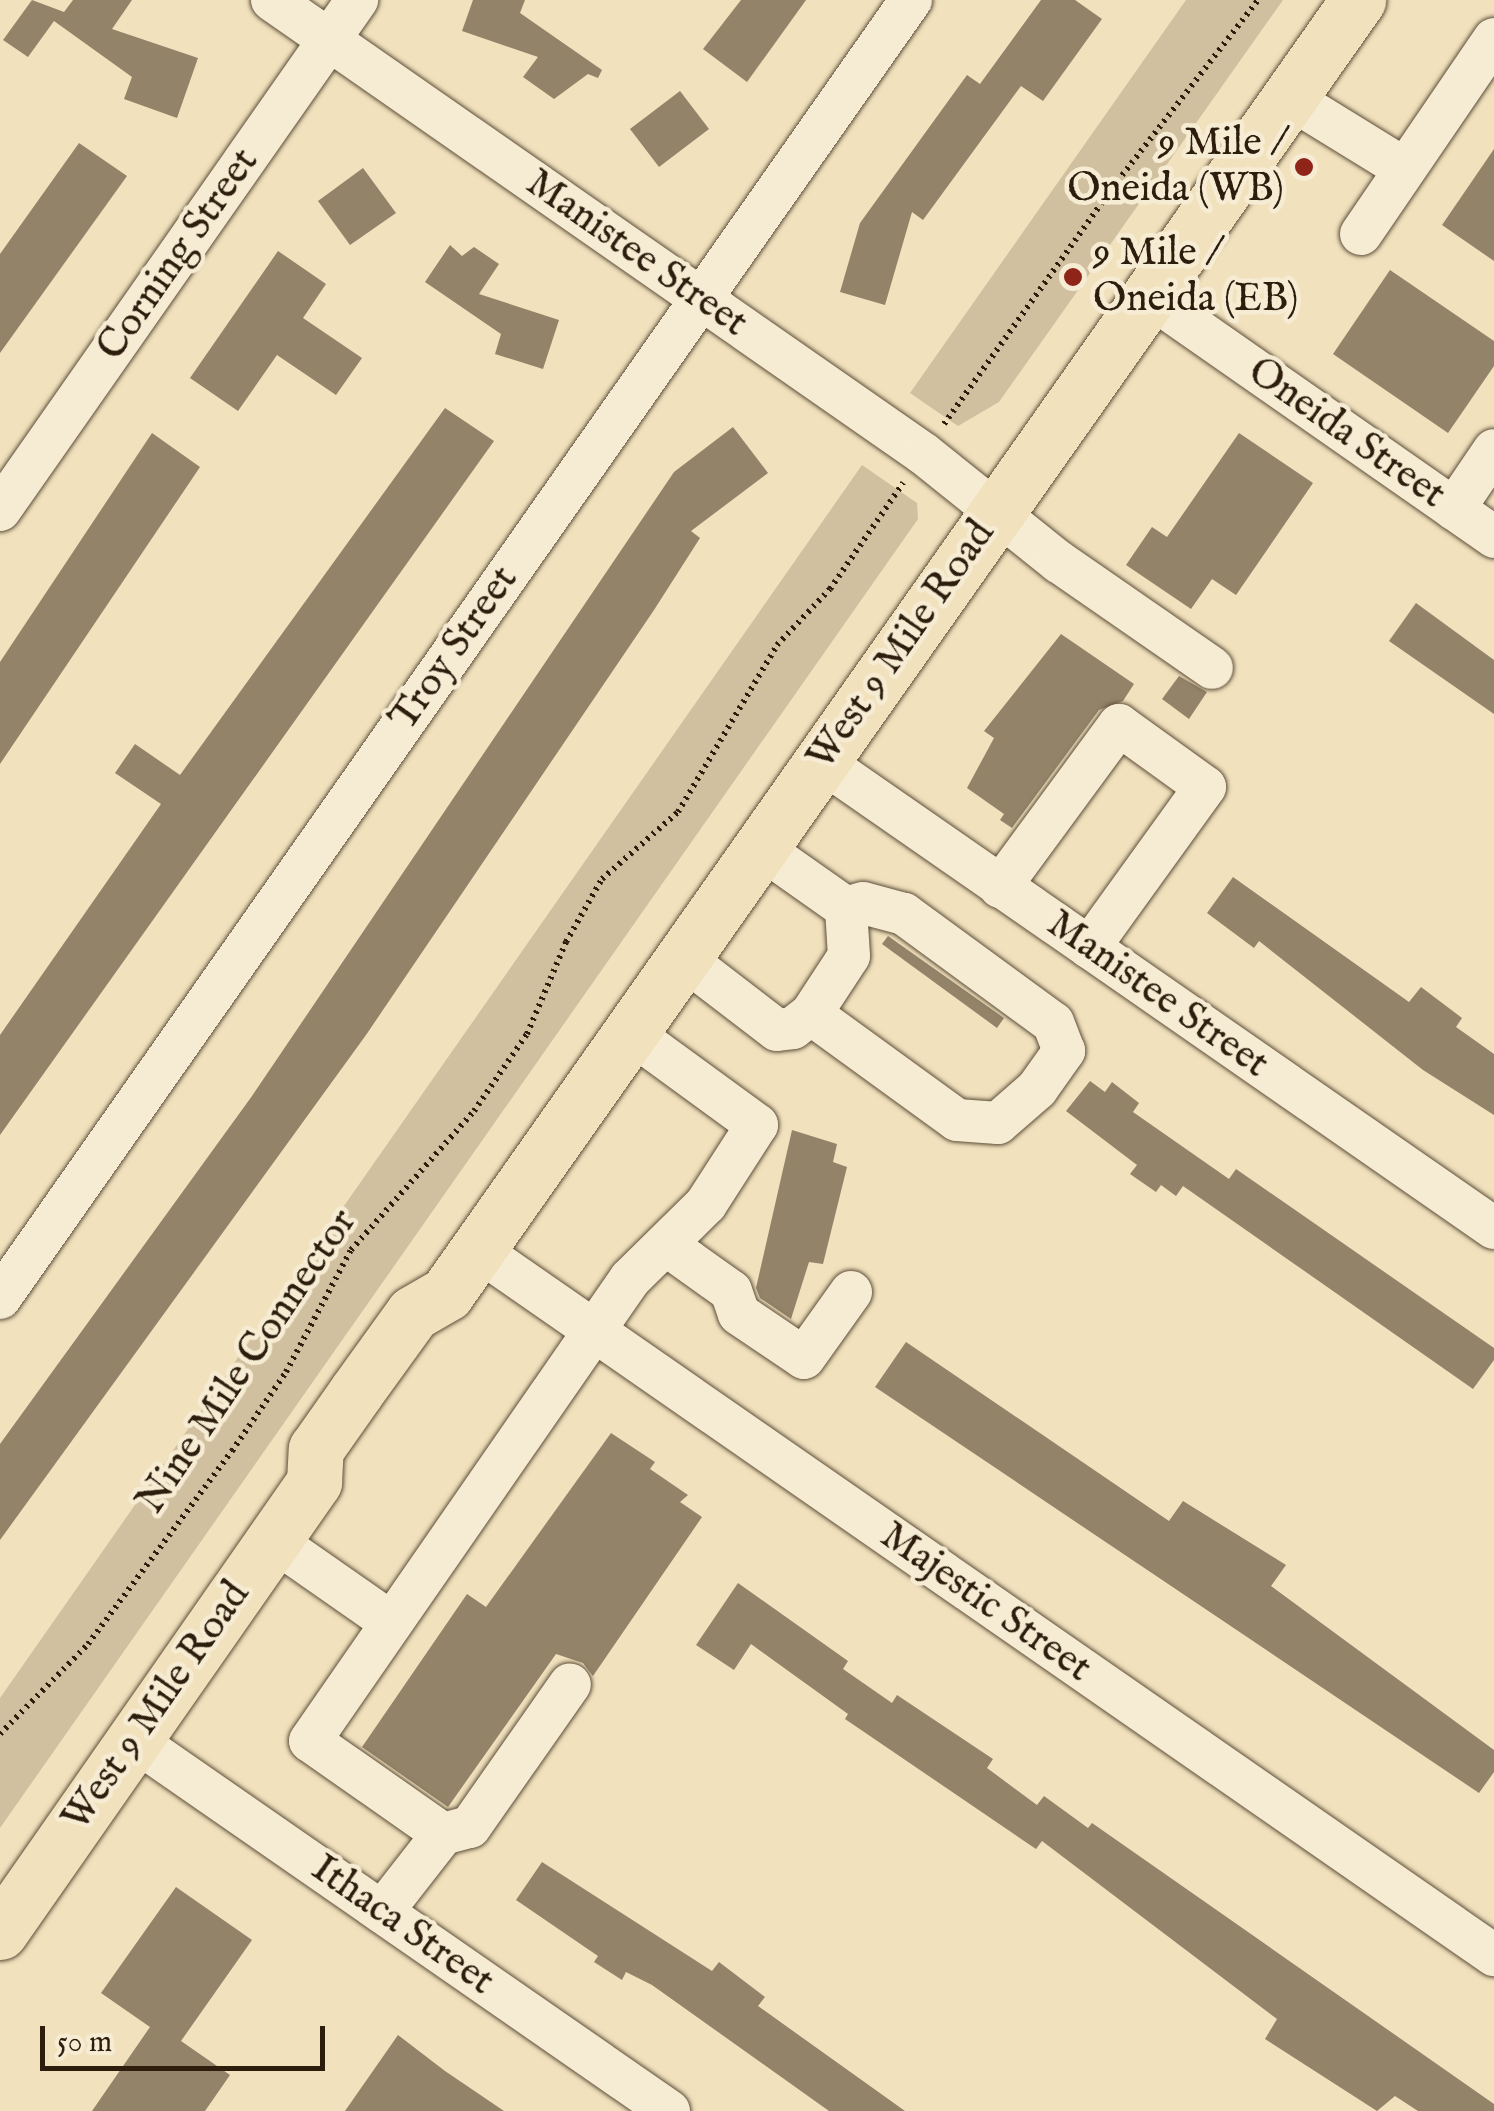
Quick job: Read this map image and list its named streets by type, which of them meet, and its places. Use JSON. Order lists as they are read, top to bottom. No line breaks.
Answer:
{"streets":{"main road":["West 9 Mile Road"],"street":["Manistee Street","Corning Street","Oneida Street","Troy Street","Majestic Street","Ithaca Street"],"path":["Nine Mile Connector"]},"crossings":[["Manistee Street","Corning Street"],["Manistee Street","West 9 Mile Road"],["Manistee Street","Troy Street"],["Oneida Street","West 9 Mile Road"],["West 9 Mile Road","Majestic Street"],["West 9 Mile Road","Ithaca Street"]],"places":["9 Mile / Oneida (WB)","9 Mile / Oneida (EB)"],"scale_bar":"50 m"}
